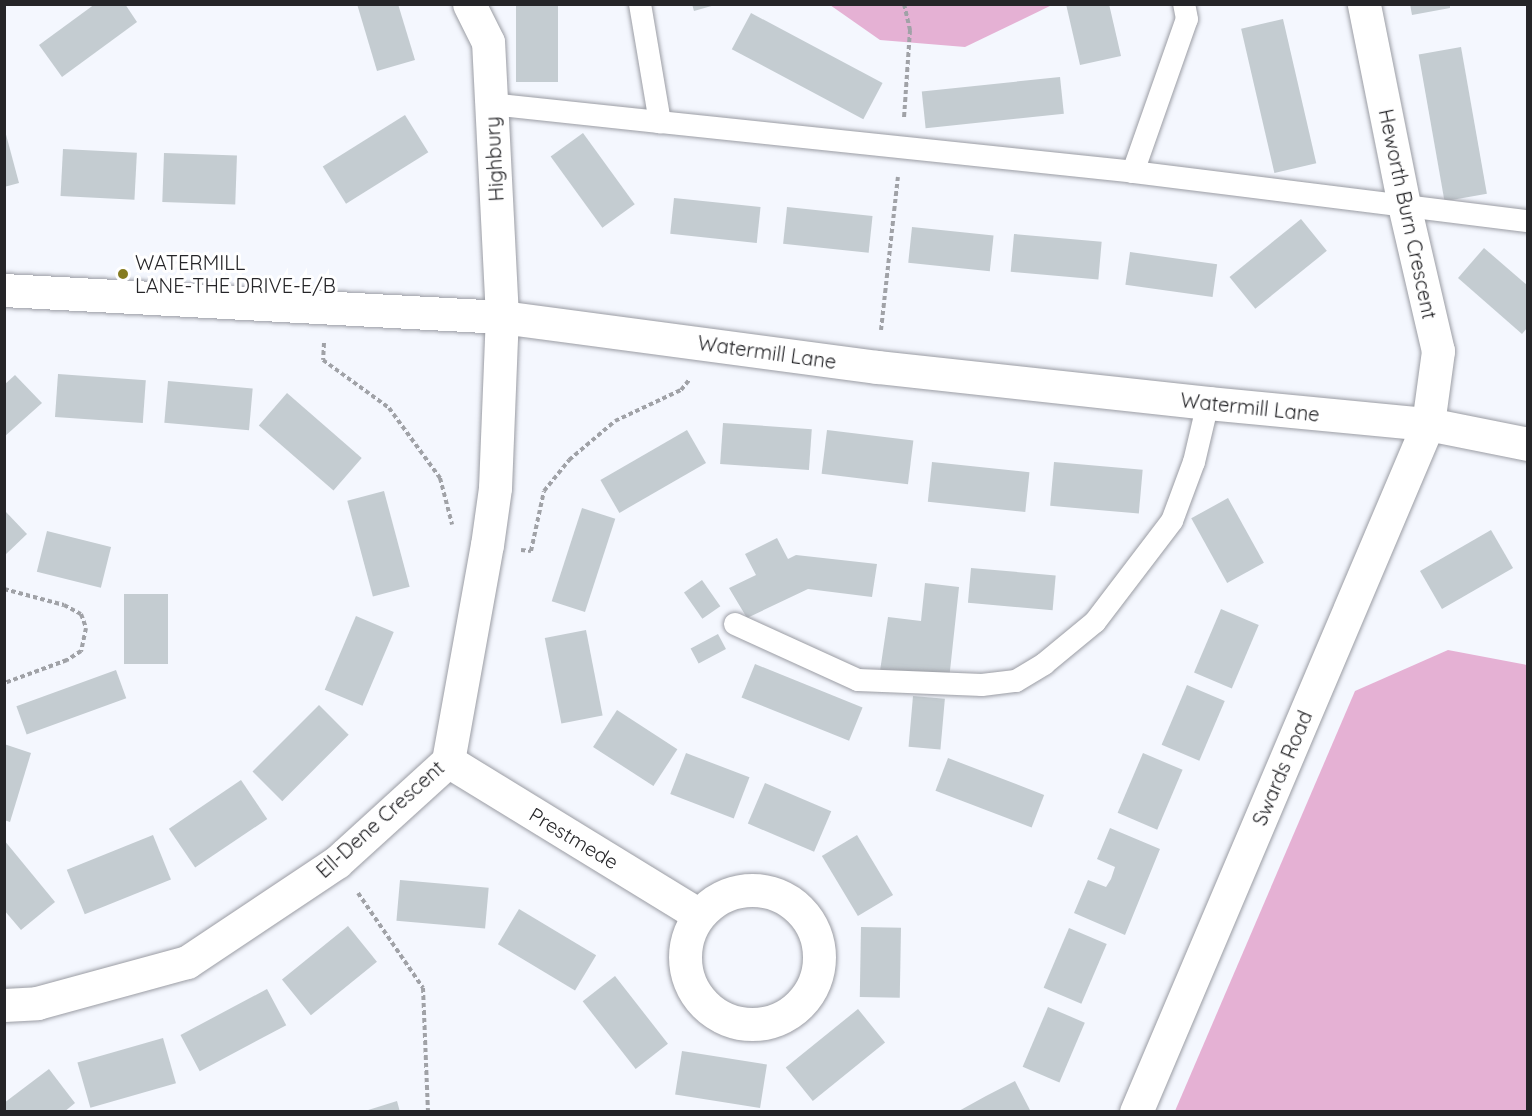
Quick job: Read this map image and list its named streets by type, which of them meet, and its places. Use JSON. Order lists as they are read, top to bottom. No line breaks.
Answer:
{"streets":{"street":["Highbury","Heworth Burn Crescent","Watermill Lane","Swards Road","Ell-Dene Crescent","Prestmede"]},"crossings":[["Highbury","Watermill Lane"],["Highbury","Ell-Dene Crescent"],["Heworth Burn Crescent","Watermill Lane"],["Heworth Burn Crescent","Swards Road"],["Watermill Lane","Swards Road"],["Watermill Lane","Ell-Dene Crescent"],["Ell-Dene Crescent","Prestmede"]],"places":["WATERMILL LANE-THE DRIVE-E/B"]}
